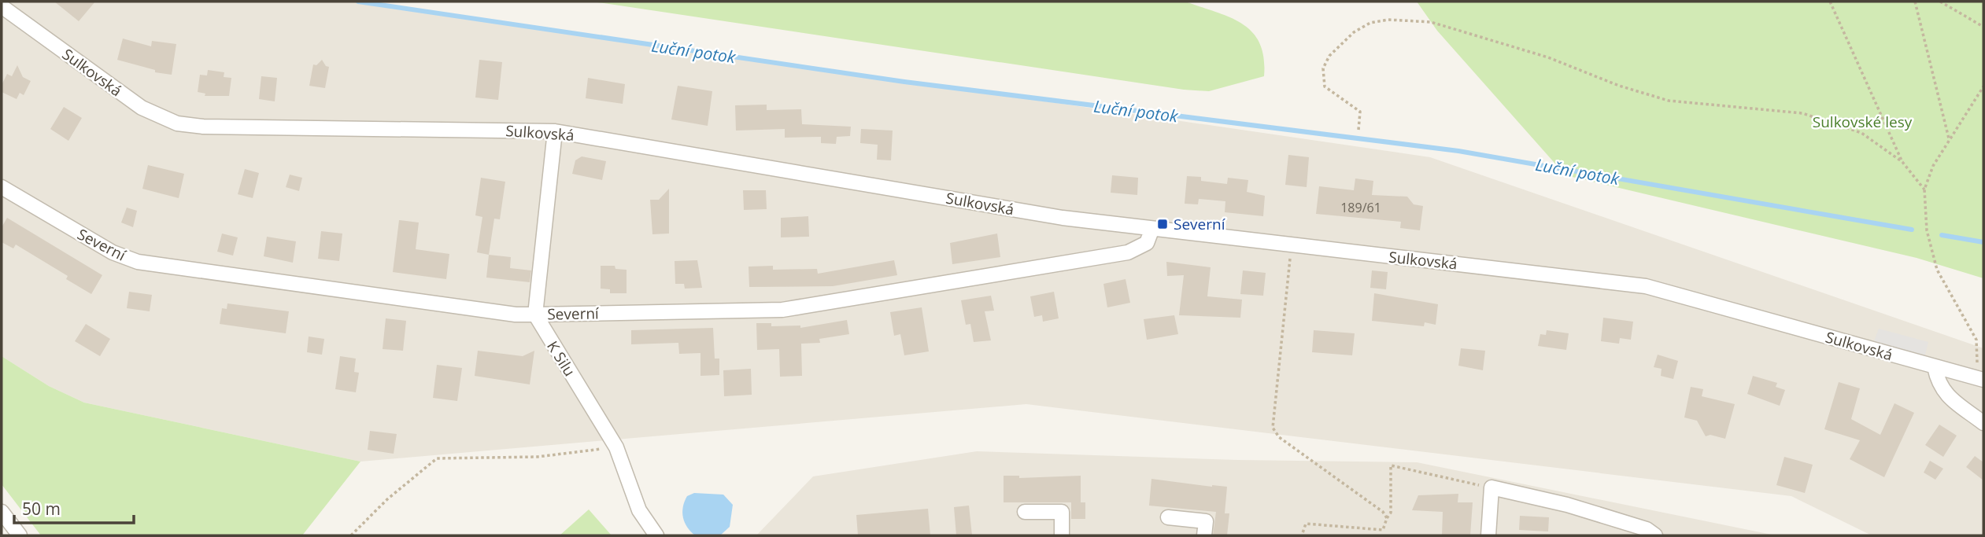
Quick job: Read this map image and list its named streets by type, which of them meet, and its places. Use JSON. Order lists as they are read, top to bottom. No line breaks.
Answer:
{"streets":{"street":["Sulkovská","Severní","K Silu"]},"crossings":[["Sulkovská","Severní"],["Severní","K Silu"]],"water":["Luční potok"],"parks":["Sulkovské lesy"],"places":{"transit":["Severní"]},"house_numbers":["189/61"],"scale_bar":"50 m"}
